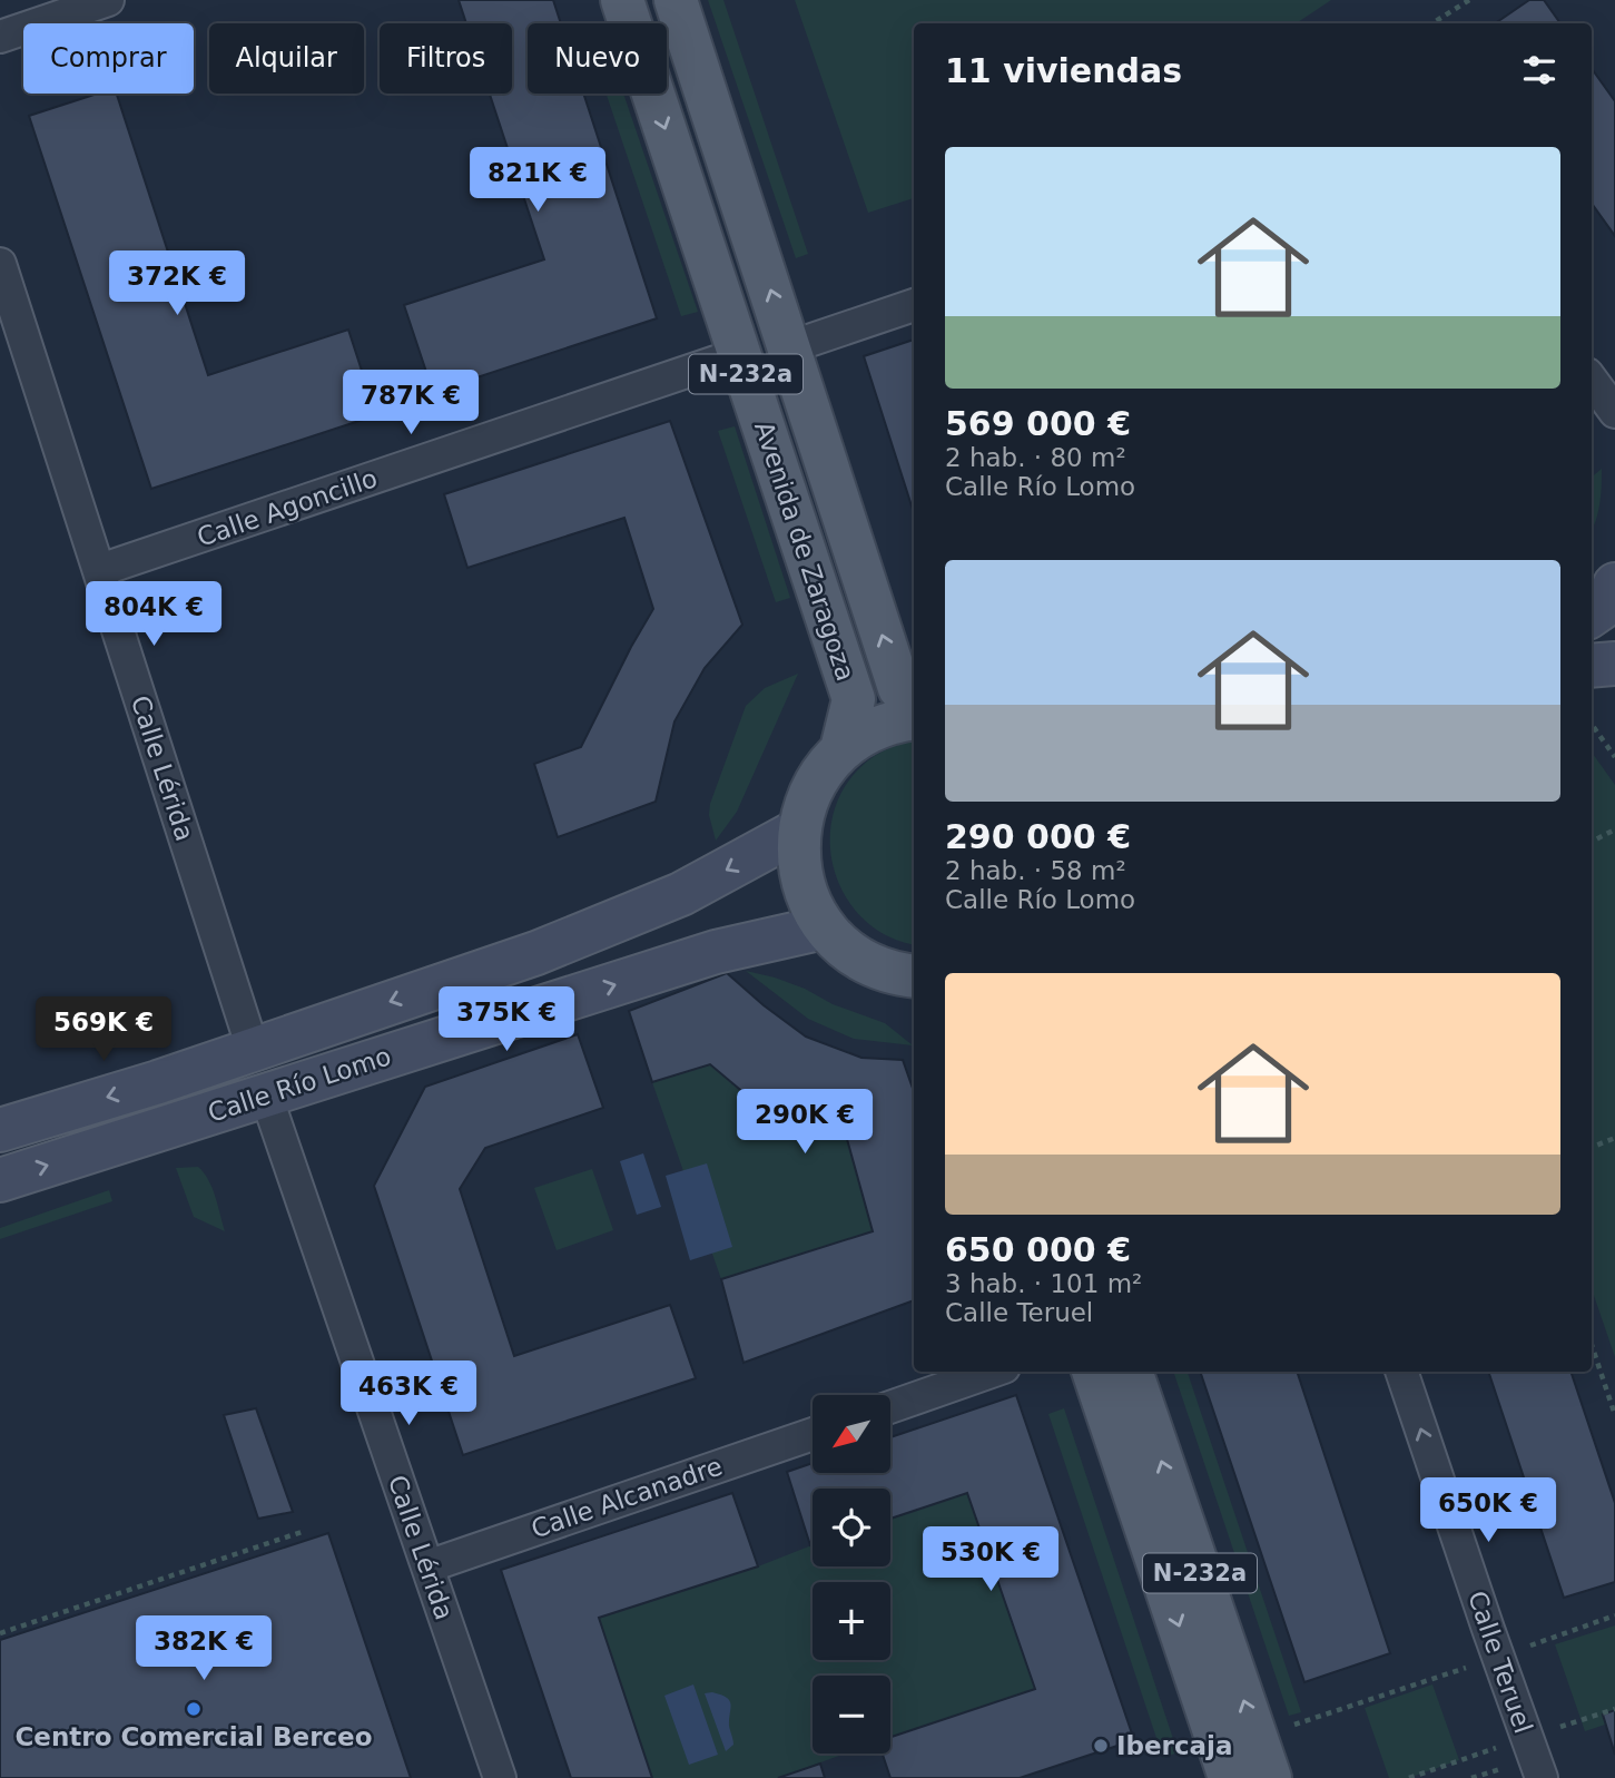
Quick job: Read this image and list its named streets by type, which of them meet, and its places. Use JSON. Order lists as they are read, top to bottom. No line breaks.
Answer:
{"streets":{"main road":["N-232a","Avenida de Zaragoza","Calle Río Lomo"],"street":["Calle Agoncillo","Calle Lérida","Calle Alcanadre","Calle Teruel"]},"crossings":[["N-232a","Avenida de Zaragoza"],["N-232a","Calle Río Lomo"],["Calle Agoncillo","Avenida de Zaragoza"],["Calle Agoncillo","Calle Lérida"],["Calle Lérida","Calle Río Lomo"],["Calle Lérida","Calle Alcanadre"]],"one_way":["Calle Teruel"],"places":["Centro Comercial Berceo","Ibercaja"],"north":"bottom left","page":{"chip":["Comprar","Alquilar","Filtros","Nuevo"],"heading":"11 viviendas","list":[{"name":"569 000 €","note":"2 hab. · 80 m² · Calle Río Lomo"},{"name":"290 000 €","note":"2 hab. · 58 m² · Calle Río Lomo"},{"name":"650 000 €","note":"3 hab. · 101 m² · Calle Teruel"}],"price":["821K €","372K €","787K €","804K €","375K €","569K €","290K €","463K €","650K €","530K €","382K €"],"map_buttons":["+","−"]}}
